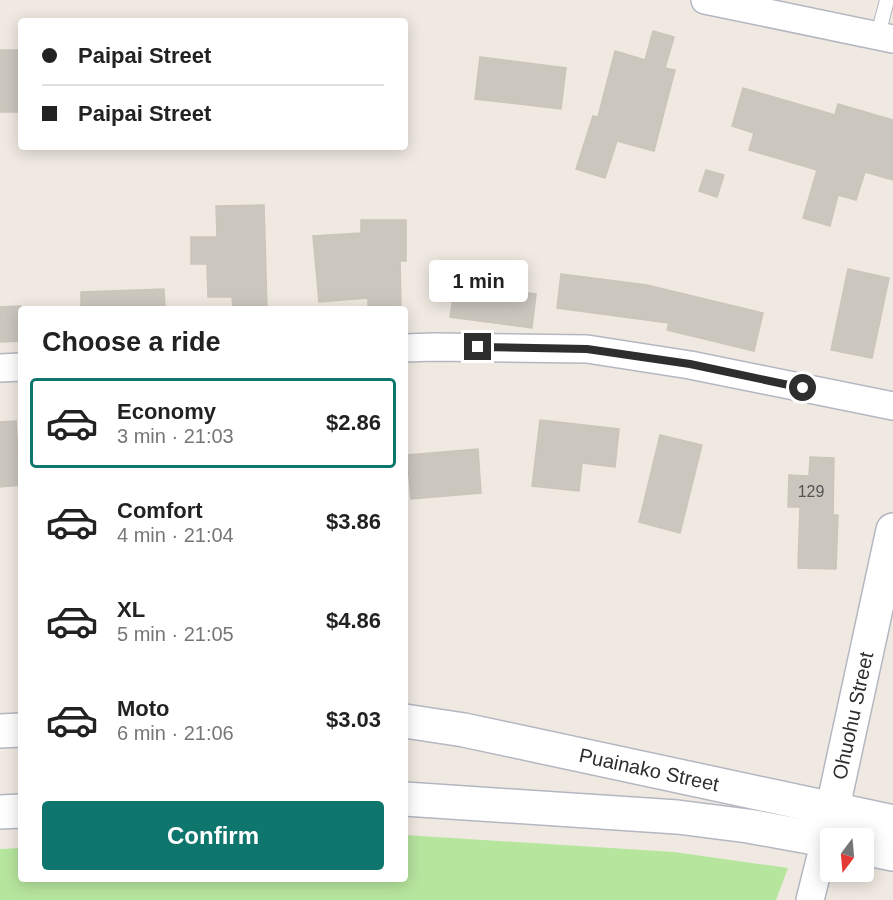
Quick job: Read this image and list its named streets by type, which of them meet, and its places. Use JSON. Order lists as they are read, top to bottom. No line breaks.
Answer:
{"streets":{"street":["Ohuohu Street","Puainako Street"]},"house_numbers":["129"],"north":"bottom","page":{"banner":["Paipai Street","Paipai Street"],"bubble":"1 min","heading":"Choose a ride","list":[{"name":"Economy","note":"3 min · 21:03","value":"$2.86"},{"name":"Comfort","note":"4 min · 21:04","value":"$3.86"},{"name":"XL","note":"5 min · 21:05","value":"$4.86"},{"name":"Moto","note":"6 min · 21:06","value":"$3.03"}],"buttons":"Confirm"}}
